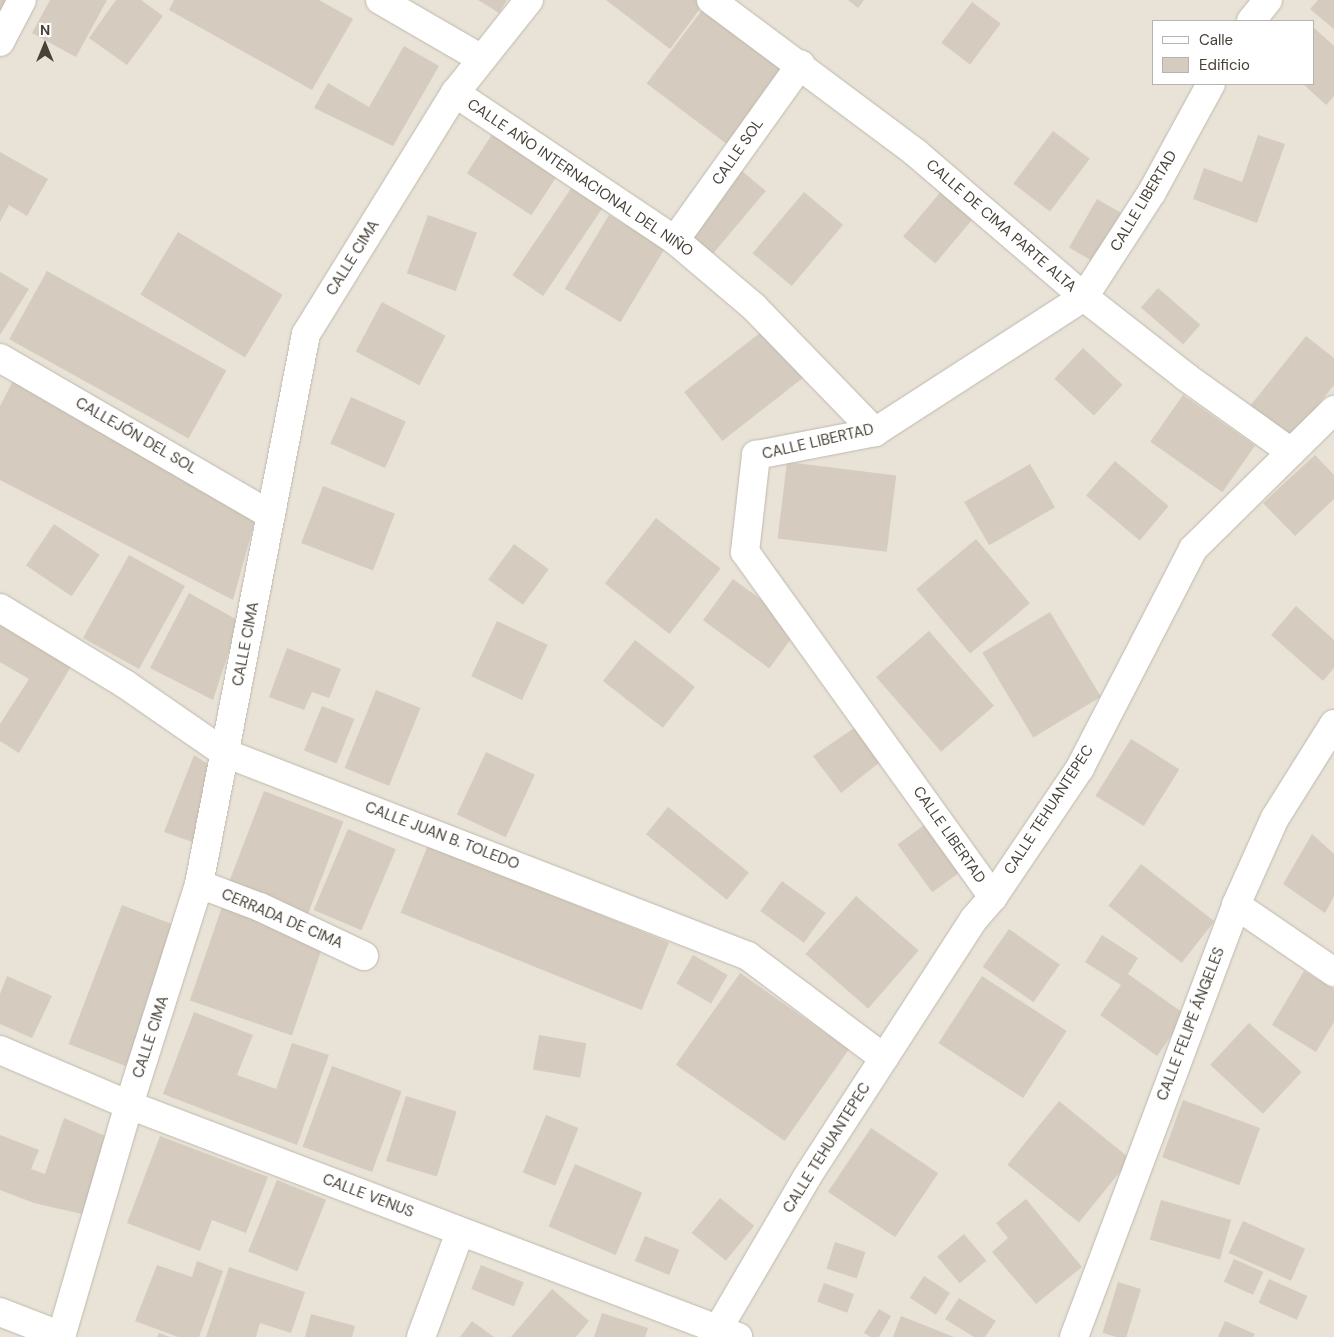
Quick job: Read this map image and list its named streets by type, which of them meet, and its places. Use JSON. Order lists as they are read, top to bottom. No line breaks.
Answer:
{"streets":{"street":["CALLE SOL","CALLE AÑO INTERNACIONAL DEL NIÑO","CALLE LIBERTAD","CALLE DE CIMA PARTE ALTA","CALLE CIMA","CALLEJÓN DEL SOL","CALLE TEHUANTEPEC","CALLE JUAN B. TOLEDO","CERRADA DE CIMA","CALLE FELIPE ÁNGELES","CALLE VENUS"]},"crossings":[["CALLE SOL","CALLE AÑO INTERNACIONAL DEL NIÑO"],["CALLE SOL","CALLE DE CIMA PARTE ALTA"],["CALLE AÑO INTERNACIONAL DEL NIÑO","CALLE LIBERTAD"],["CALLE AÑO INTERNACIONAL DEL NIÑO","CALLE CIMA"],["CALLE LIBERTAD","CALLE DE CIMA PARTE ALTA"],["CALLE LIBERTAD","CALLE TEHUANTEPEC"],["CALLE DE CIMA PARTE ALTA","CALLE TEHUANTEPEC"],["CALLE CIMA","CALLEJÓN DEL SOL"],["CALLE CIMA","CALLE JUAN B. TOLEDO"],["CALLE CIMA","CERRADA DE CIMA"],["CALLE CIMA","CALLE VENUS"],["CALLE TEHUANTEPEC","CALLE JUAN B. TOLEDO"],["CALLE TEHUANTEPEC","CALLE VENUS"]],"legend":["Calle","Edificio"],"north":"top"}
